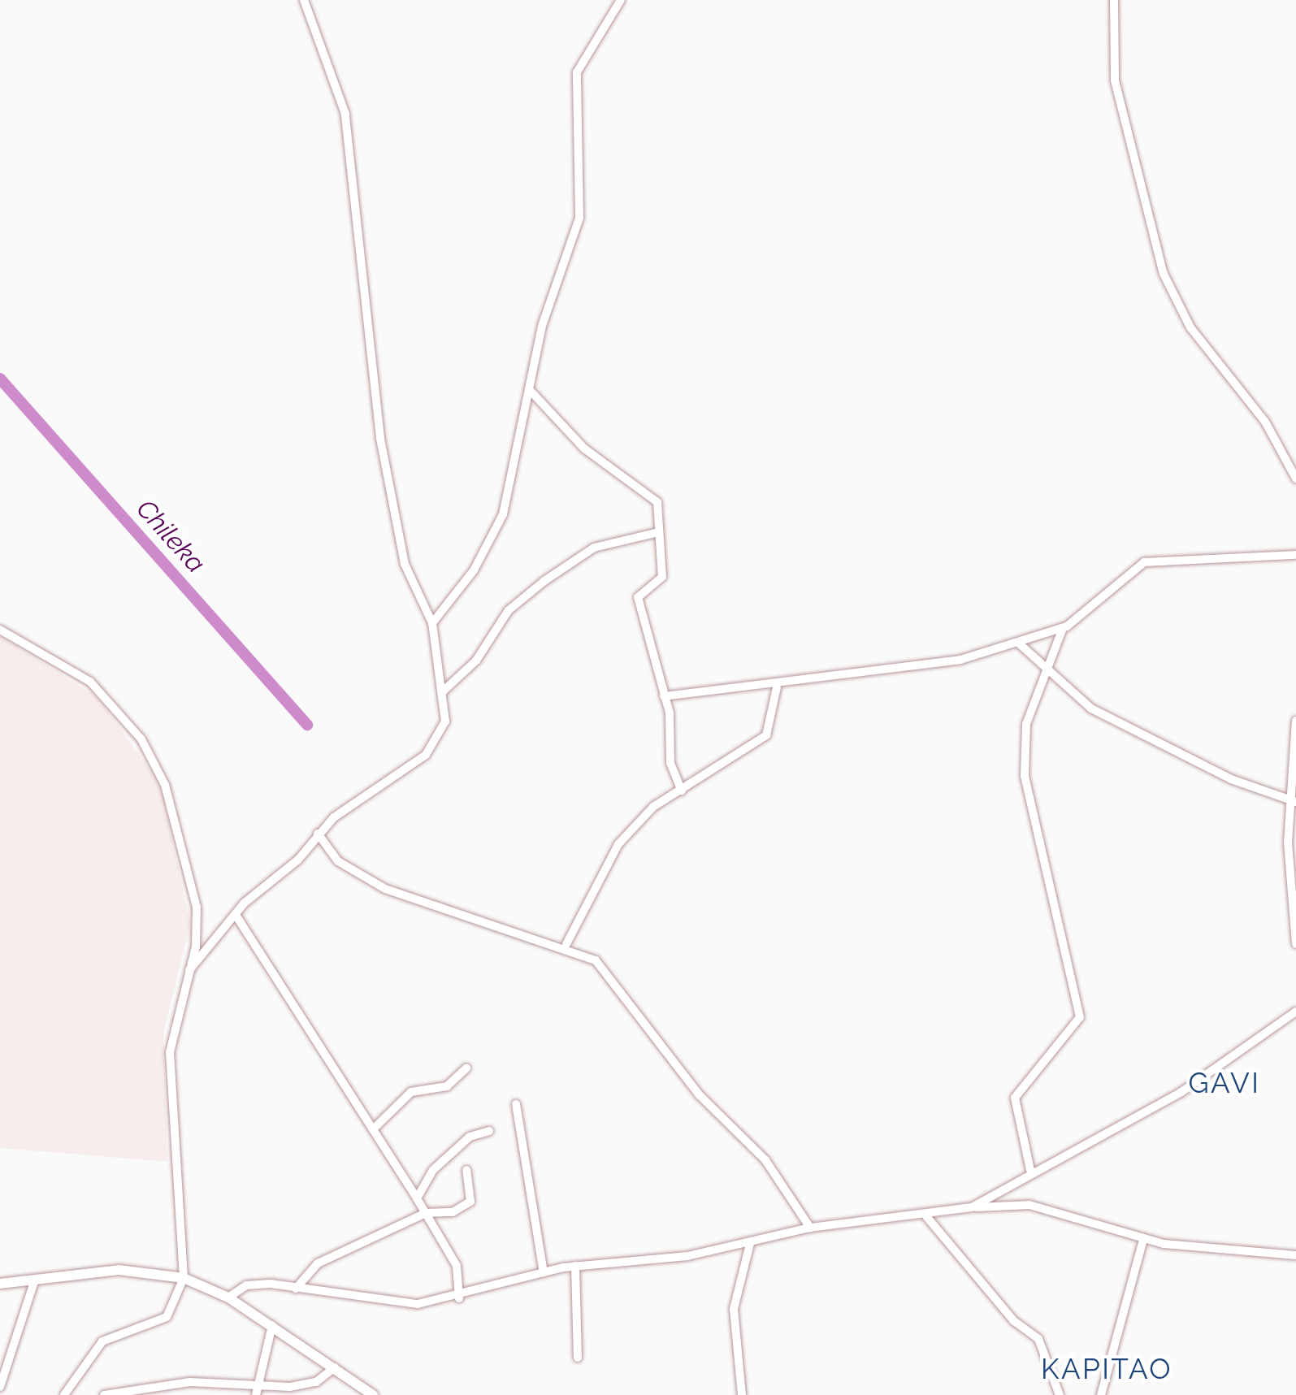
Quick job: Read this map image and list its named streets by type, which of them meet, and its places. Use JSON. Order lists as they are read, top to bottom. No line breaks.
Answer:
{"districts":["GAVI","KAPITAO"],"water":["Chileka"]}
